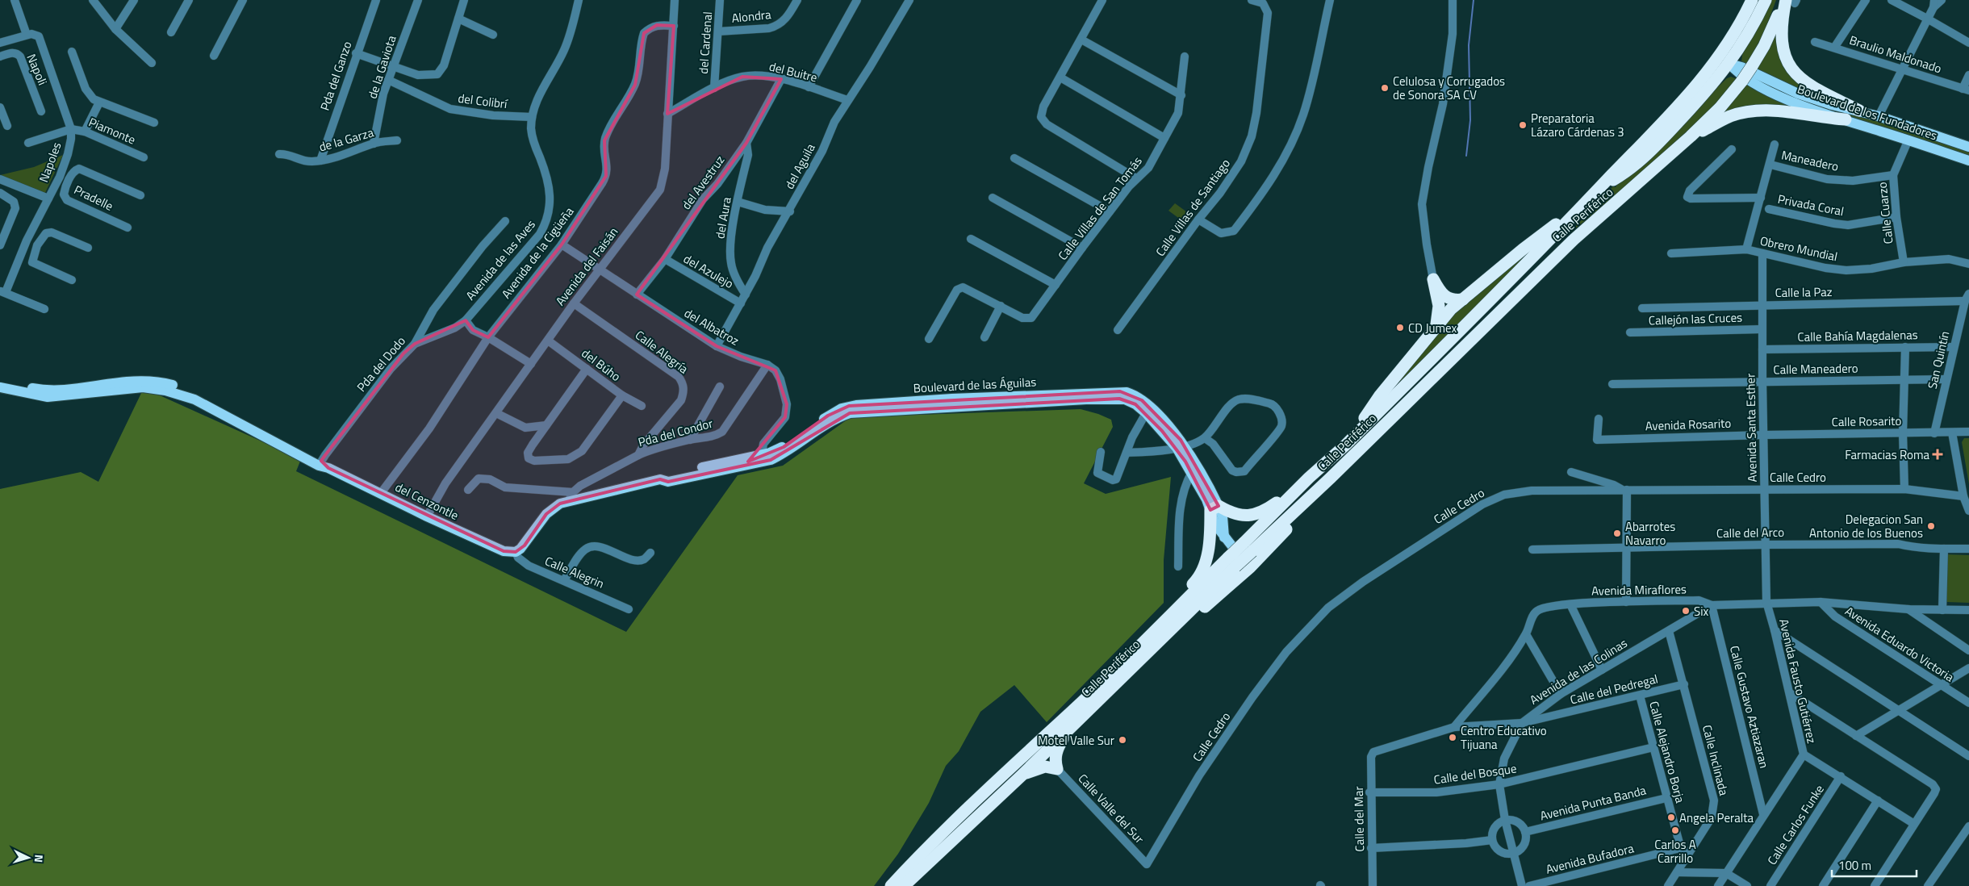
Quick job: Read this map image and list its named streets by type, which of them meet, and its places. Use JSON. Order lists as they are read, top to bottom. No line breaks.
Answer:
{"streets":{"highway":["Calle Periférico"],"main road":["Boulevard de los Fundadores","Boulevard de las Águilas","del Cenzontle"],"street":["Alondra","del Cardenal","Braulio Maldonado","de la Gaviota","Napoli","del Buitre","Pda del Ganzo","del Colibrí","Piamonte","de la Garza","Maneadero","Napoles","del Aguila","del Avestruz","Pradelle","Privada Coral","Calle Villas de Santiago","Calle Villas de San Tomás","Calle Cuarzo","del Aura","Obrero Mundial","Avenida de la Cigüeña","Avenida de las Aves","Avenida del Faisán","del Azulejo","Calle la Paz","Callejón las Cruces","del Albatroz","Calle Bahía Magdalenas","Calle Alegría","San Quintín","Pda del Dodo","del Búho","Calle Maneadero","Calle Rosarito","Avenida Rosarito","Avenida Santa Esther","Pda del Condor","Calle Cedro","Calle del Arco","Calle Alegrin","Avenida Miraflores","Avenida Eduardo Victoria","Avenida de las Colinas","Avenida Fausto Gutiérrez","Calle del Pedregal","Calle Gustavo Aztiazaran","Calle Alejandro Borja","Calle Inclinada","Calle del Bosque","Avenida Punta Banda","Calle Valle del Sur","Calle del Mar","Calle Carlos Funke","Avenida Bufadora"]},"crossings":[["Alondra","del Cardenal"],["del Cardenal","del Buitre"],["de la Gaviota","del Colibrí"],["de la Gaviota","de la Garza"],["del Buitre","del Aguila"],["del Buitre","del Avestruz"],["del Buitre","Avenida del Faisán"],["Pda del Ganzo","de la Garza"],["del Colibrí","Avenida de las Aves"],["Boulevard de los Fundadores","Calle Cuarzo"],["Piamonte","Napoles"],["Maneadero","Calle Cuarzo"],["del Aguila","del Aura"],["del Aguila","del Azulejo"],["del Aguila","del Albatroz"],["del Avestruz","del Aura"],["del Avestruz","del Azulejo"],["del Avestruz","del Albatroz"],["Privada Coral","Calle Cuarzo"],["Calle Cuarzo","Obrero Mundial"],["Obrero Mundial","Avenida Santa Esther"],["Avenida de la Cigüeña","Avenida del Faisán"],["Avenida de la Cigüeña","del Albatroz"],["Avenida de la Cigüeña","del Cenzontle"],["Avenida de las Aves","Pda del Dodo"],["Avenida del Faisán","del Albatroz"],["Avenida del Faisán","Calle Alegría"],["Avenida del Faisán","del Búho"],["Avenida del Faisán","del Cenzontle"],["Calle la Paz","San Quintín"],["Calle la Paz","Avenida Santa Esther"],["Callejón las Cruces","Avenida Santa Esther"],["del Albatroz","Boulevard de las Águilas"],["del Albatroz","Pda del Condor"],["Calle Bahía Magdalenas","San Quintín"],["Calle Bahía Magdalenas","Avenida Santa Esther"],["Calle Alegría","Pda del Condor"],["San Quintín","Calle Maneadero"],["San Quintín","Calle Rosarito"],["Pda del Dodo","del Cenzontle"],["Calle Maneadero","Avenida Santa Esther"],["Boulevard de las Águilas","Pda del Condor"],["Boulevard de las Águilas","del Cenzontle"],["Boulevard de las Águilas","Calle Alegrin"],["Calle Rosarito","Avenida Rosarito"],["Calle Rosarito","Avenida Santa Esther"],["Avenida Rosarito","Avenida Santa Esther"],["Avenida Santa Esther","Calle Cedro"],["Avenida Santa Esther","Calle del Arco"],["Avenida Santa Esther","Avenida Miraflores"],["Avenida Santa Esther","Avenida Fausto Gutiérrez"],["Calle Cedro","Calle Valle del Sur"],["del Cenzontle","Calle Alegrin"],["Avenida Miraflores","Avenida Eduardo Victoria"],["Avenida Miraflores","Avenida de las Colinas"],["Avenida Miraflores","Avenida Fausto Gutiérrez"],["Avenida Miraflores","Calle del Pedregal"],["Avenida Miraflores","Calle Gustavo Aztiazaran"],["Avenida Miraflores","Calle del Mar"],["Avenida de las Colinas","Calle del Pedregal"],["Avenida de las Colinas","Calle Gustavo Aztiazaran"],["Avenida de las Colinas","Calle Inclinada"],["Avenida de las Colinas","Calle del Bosque"],["Avenida Fausto Gutiérrez","Calle Gustavo Aztiazaran"],["Calle del Pedregal","Calle Alejandro Borja"],["Calle del Pedregal","Calle Inclinada"],["Calle del Pedregal","Calle del Mar"],["Calle Alejandro Borja","Calle Inclinada"],["Calle Alejandro Borja","Calle del Bosque"],["Calle Alejandro Borja","Avenida Punta Banda"],["Calle Alejandro Borja","Avenida Bufadora"],["Calle del Bosque","Calle del Mar"]],"places":{"other":["Celulosa y Corrugados de Sonora SA CV","Preparatoria Lázaro Cárdenas 3","CD Jumex","Delegacion San Antonio de los Buenos","Abarrotes Navarro","Six","Centro Educativo Tijuana","Motel Valle Sur","Angela Peralta","Carlos A Carrillo"],"health":["Farmacias Roma"]},"scale_bar":"100 m","north":"right"}
